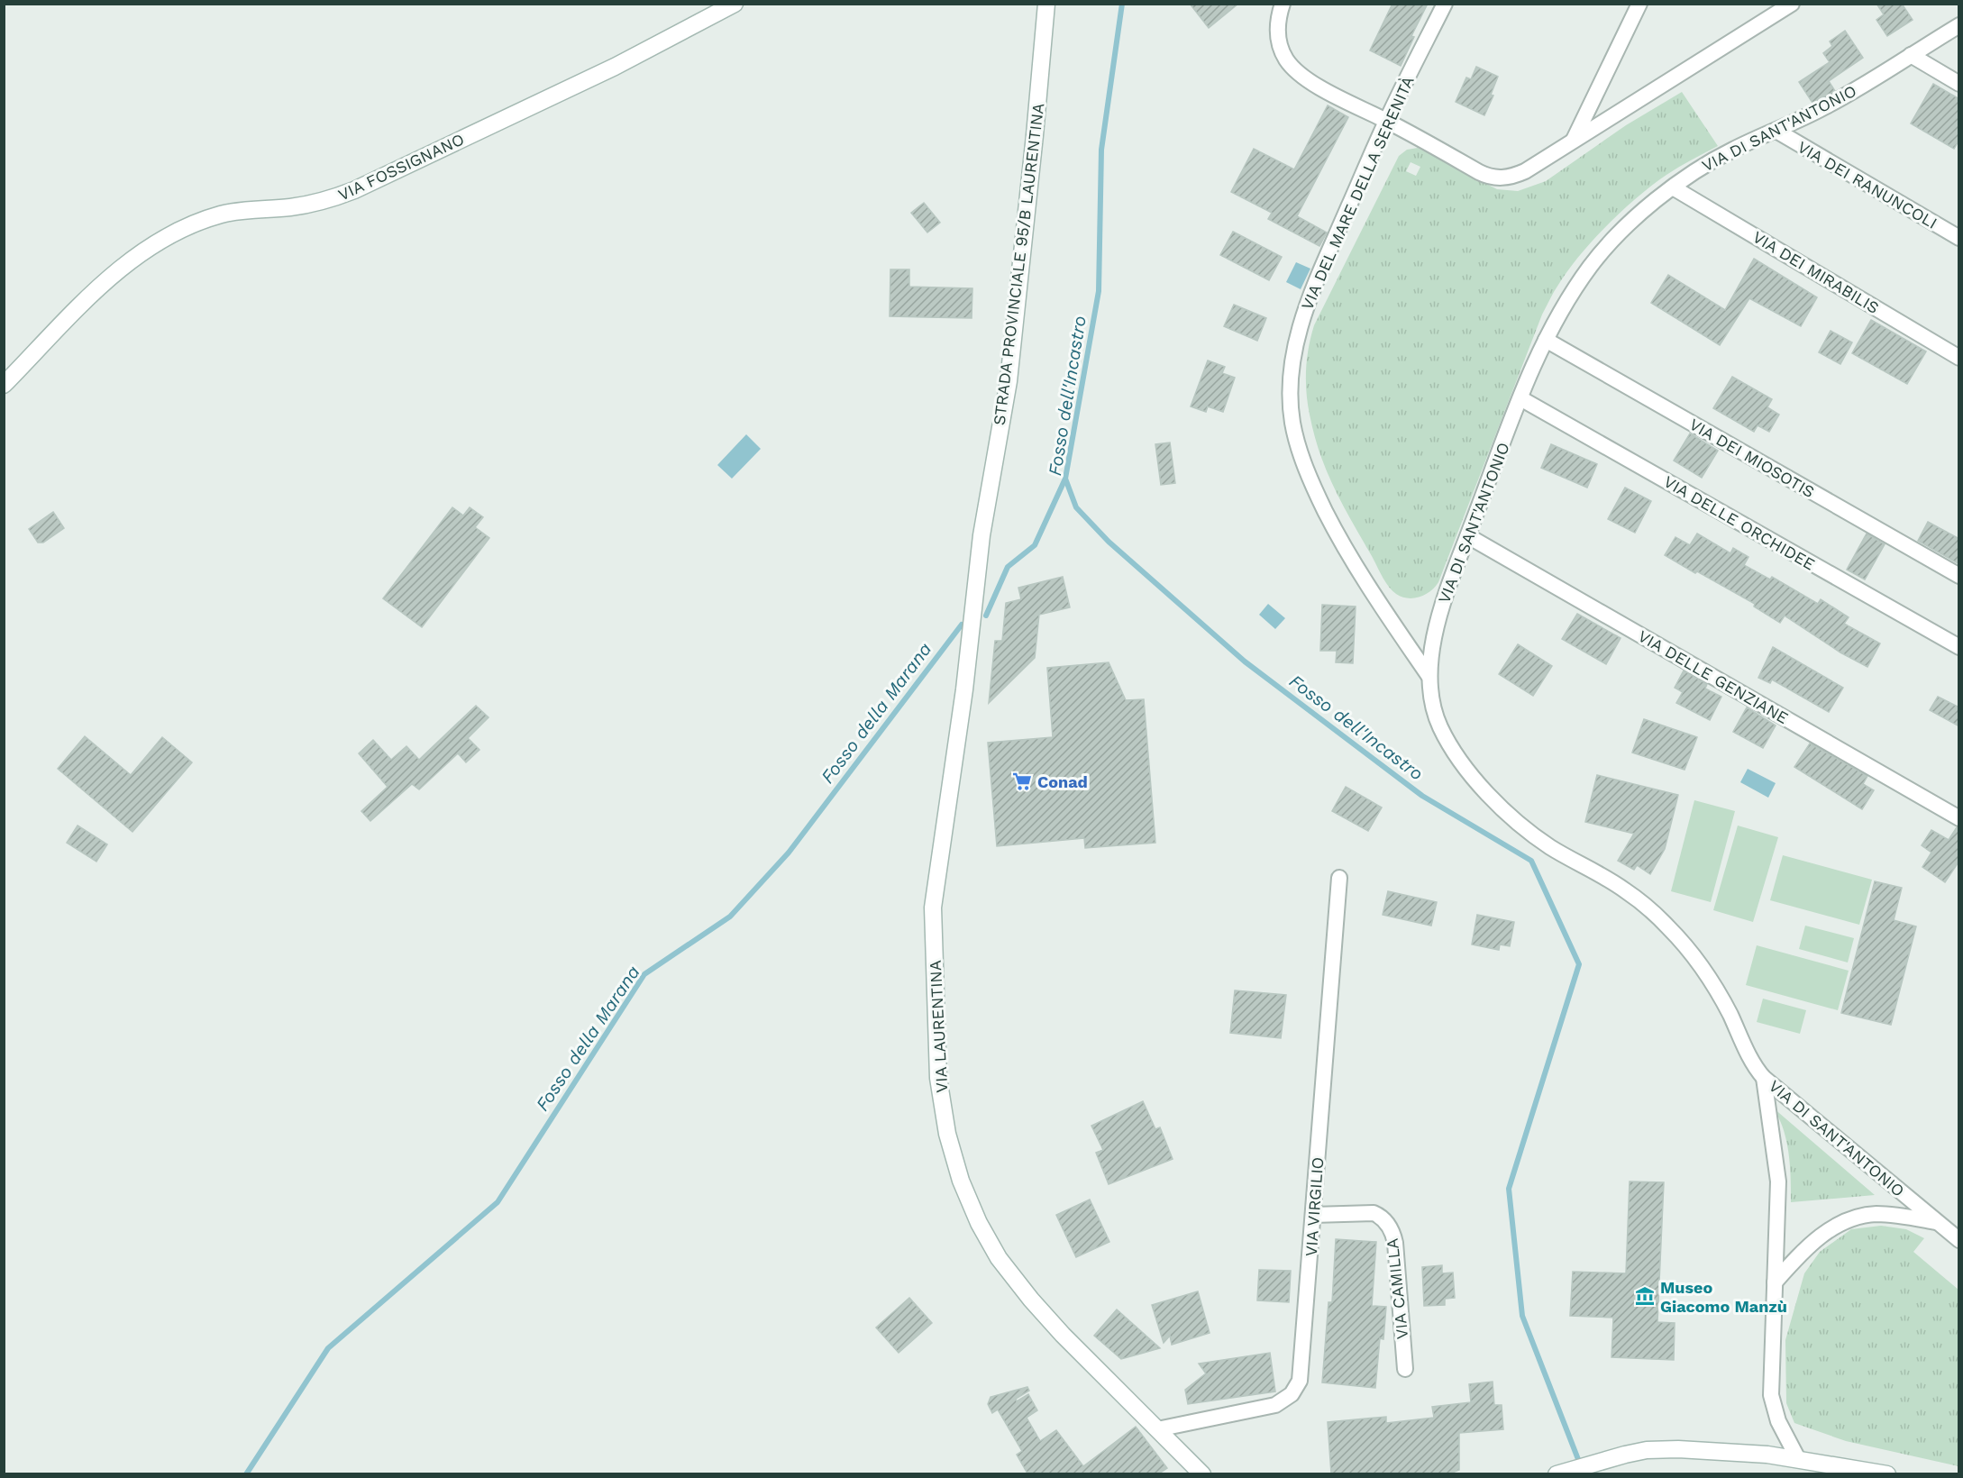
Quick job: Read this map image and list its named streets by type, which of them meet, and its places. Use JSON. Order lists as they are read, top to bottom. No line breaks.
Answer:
{"streets":{"main road":["VIA FOSSIGNANO","STRADA PROVINCIALE 95/B LAURENTINA","VIA LAURENTINA"],"street":["VIA DI SANT'ANTONIO","VIA DEI RANUNCOLI","VIA DEL MARE DELLA SERENITÀ","VIA DEI MIRABILIS","VIA DEI MIOSOTIS","VIA DELLE ORCHIDEE","VIA DELLE GENZIANE","VIA VIRGILIO","VIA CAMILLA"]},"crossings":[["VIA DI SANT'ANTONIO","VIA DEI RANUNCOLI"],["VIA DI SANT'ANTONIO","VIA DEL MARE DELLA SERENITÀ"],["VIA DI SANT'ANTONIO","VIA DEI MIRABILIS"],["VIA DI SANT'ANTONIO","VIA DEI MIOSOTIS"],["VIA DI SANT'ANTONIO","VIA DELLE ORCHIDEE"],["VIA DI SANT'ANTONIO","VIA DELLE GENZIANE"],["STRADA PROVINCIALE 95/B LAURENTINA","VIA LAURENTINA"],["VIA LAURENTINA","VIA VIRGILIO"],["VIA VIRGILIO","VIA CAMILLA"]],"water":["Fosso dell'Incastro","Fosso della Marana"],"places":{"supermarket":["Conad"],"museum":["Museo Giacomo Manzù"]}}
